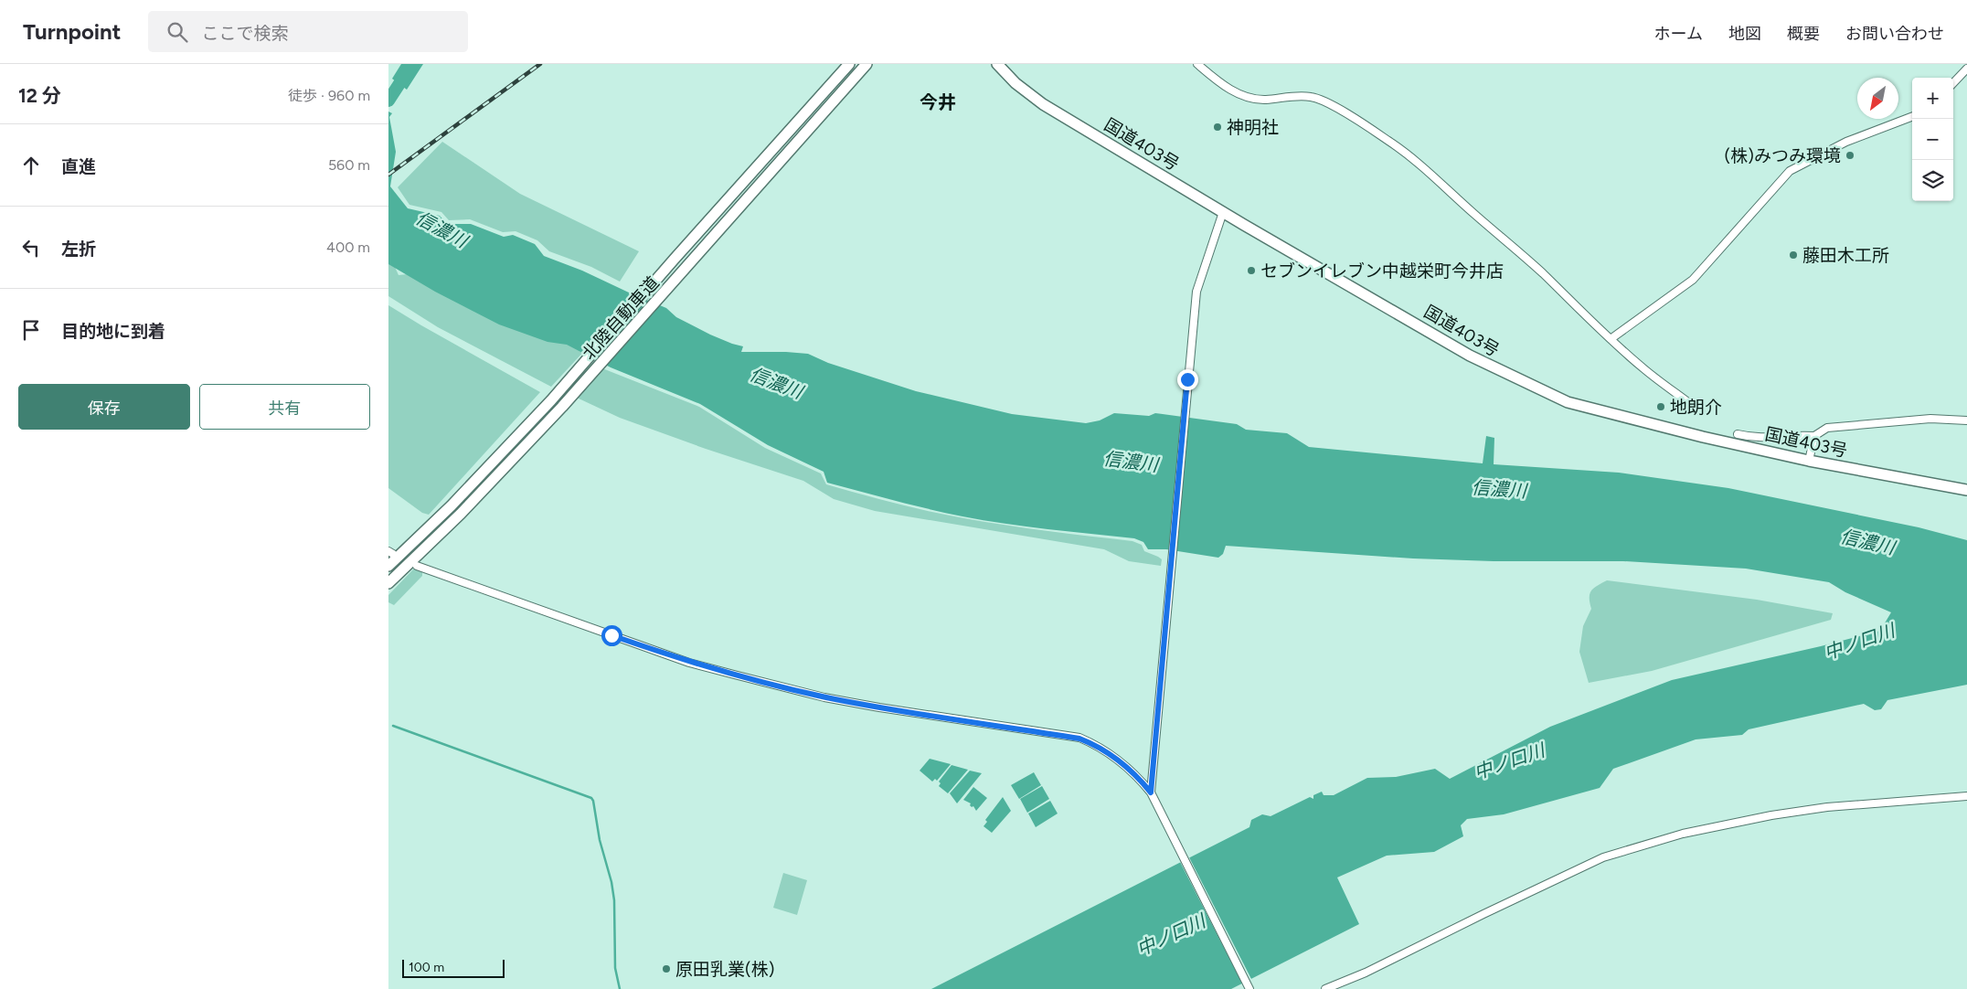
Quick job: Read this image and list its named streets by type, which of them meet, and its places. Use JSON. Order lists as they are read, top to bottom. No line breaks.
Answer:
{"streets":{"highway":["国道403号","北陸自動車道"]},"districts":["今井"],"water":["信濃川","中ノ口川"],"places":["神明社","(株)みつみ環境","藤田木工所","セブンイレブン中越栄町今井店","地朗介","原田乳業(株)"],"scale_bar":"100 m","north":"bottom left","page":{"header":"Turnpoint","search":"ここで検索","nav":["ホーム","地図","概要","お問い合わせ"],"heading":["12 分","徒歩 · 960 m"],"map_buttons":["+","−"],"list":[["直進","560 m"],["左折","400 m"],"目的地に到着"],"buttons":["保存","共有"],"scale":"100 m"}}
